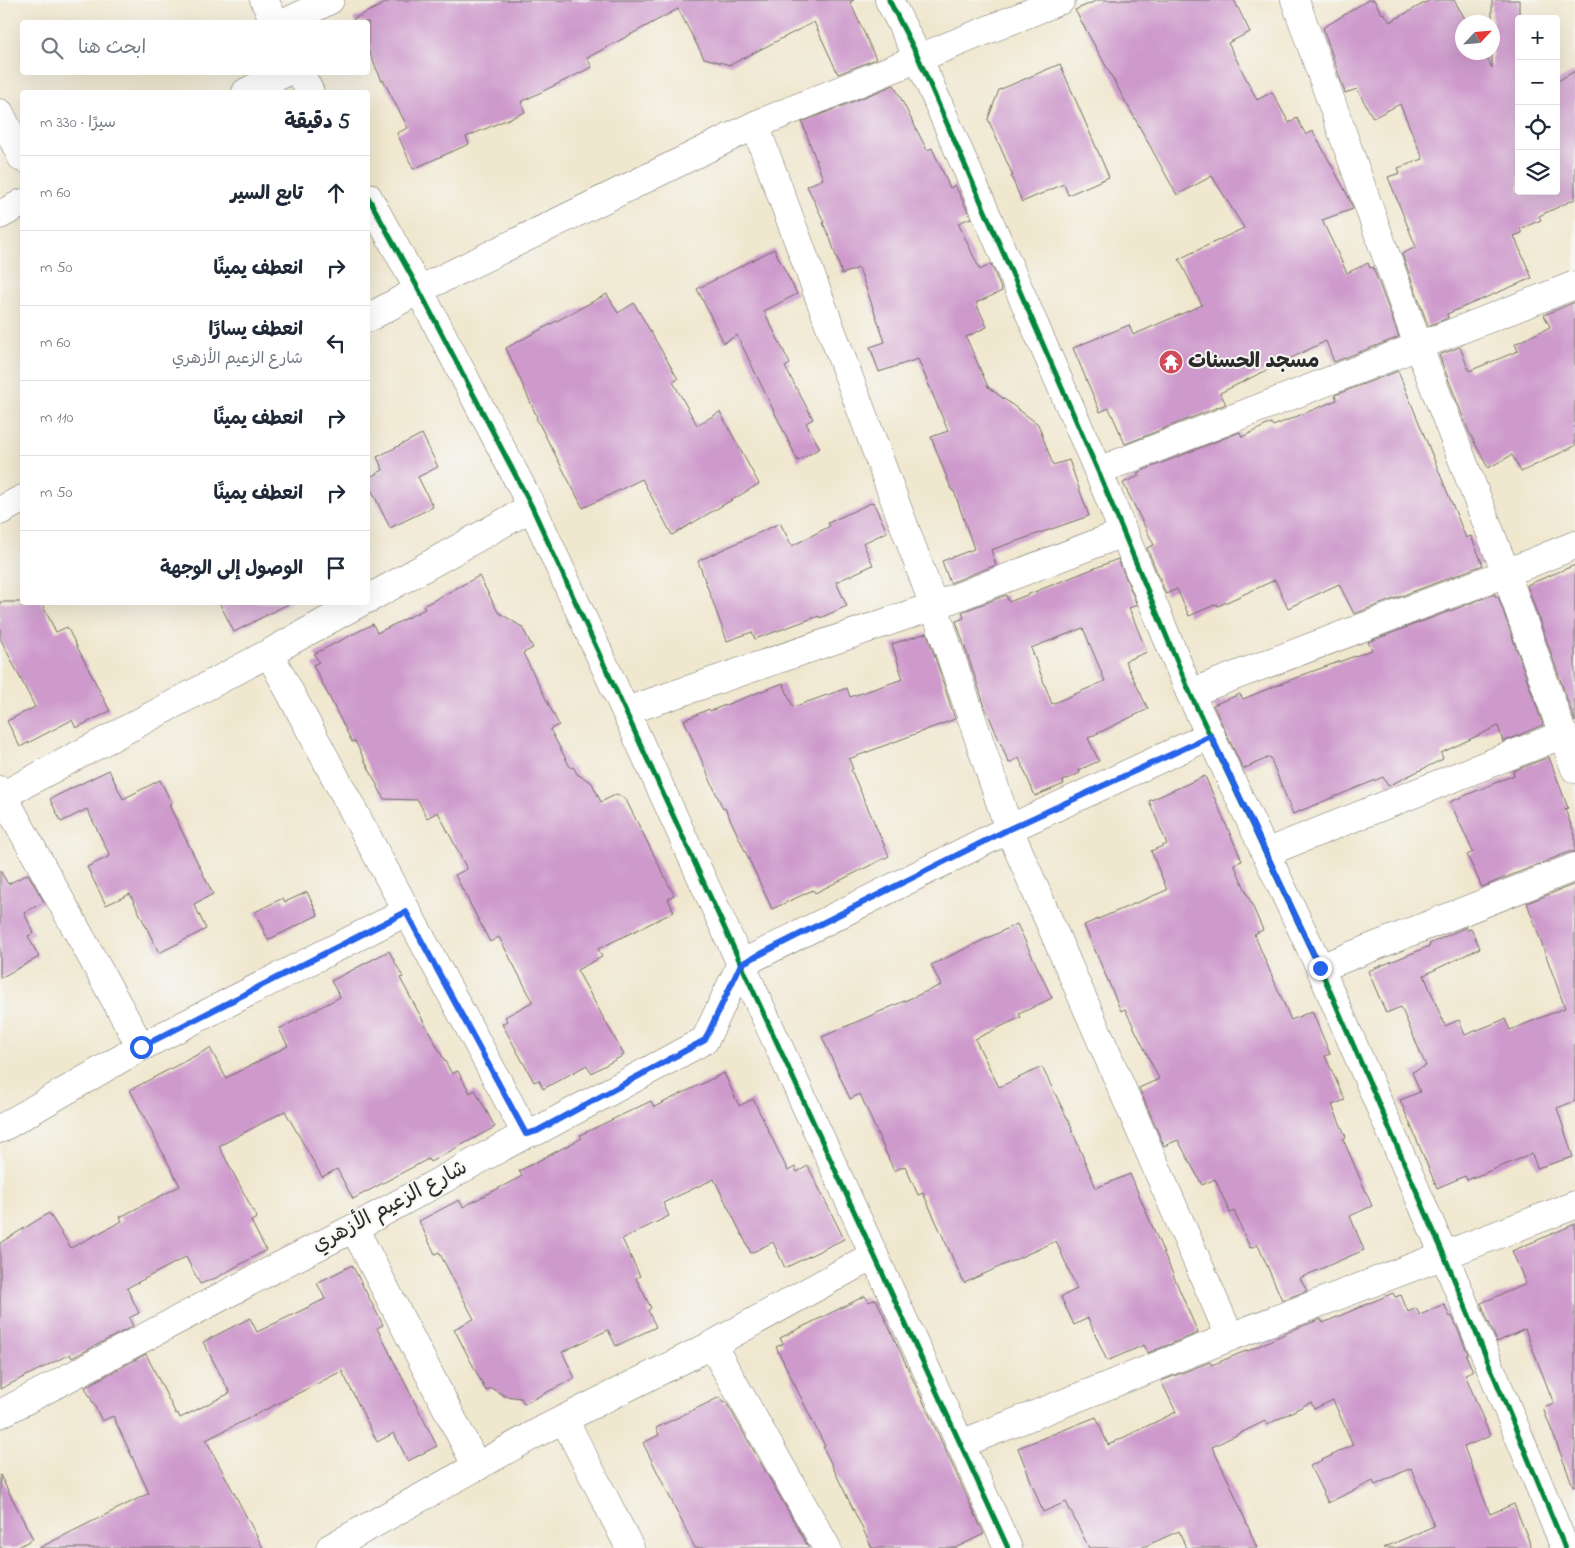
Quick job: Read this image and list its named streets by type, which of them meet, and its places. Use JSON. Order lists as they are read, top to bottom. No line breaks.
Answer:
{"streets":{"street":["شارع الزعيم الأزهري"]},"places":{"temple":["مسجد الحسنات"]},"north":"top right","page":{"map_buttons":["+","−"],"search":"ابحث هنا","heading":["5 دقيقة","سيرًا · 330 m"],"list":[["تابع السير","60 m"],["انعطف يمينًا","50 m"],["انعطف يسارًا","شارع الزعيم الأزهري","60 m"],["انعطف يمينًا","110 m"],["انعطف يمينًا","50 m"],"الوصول إلى الوجهة"]}}
